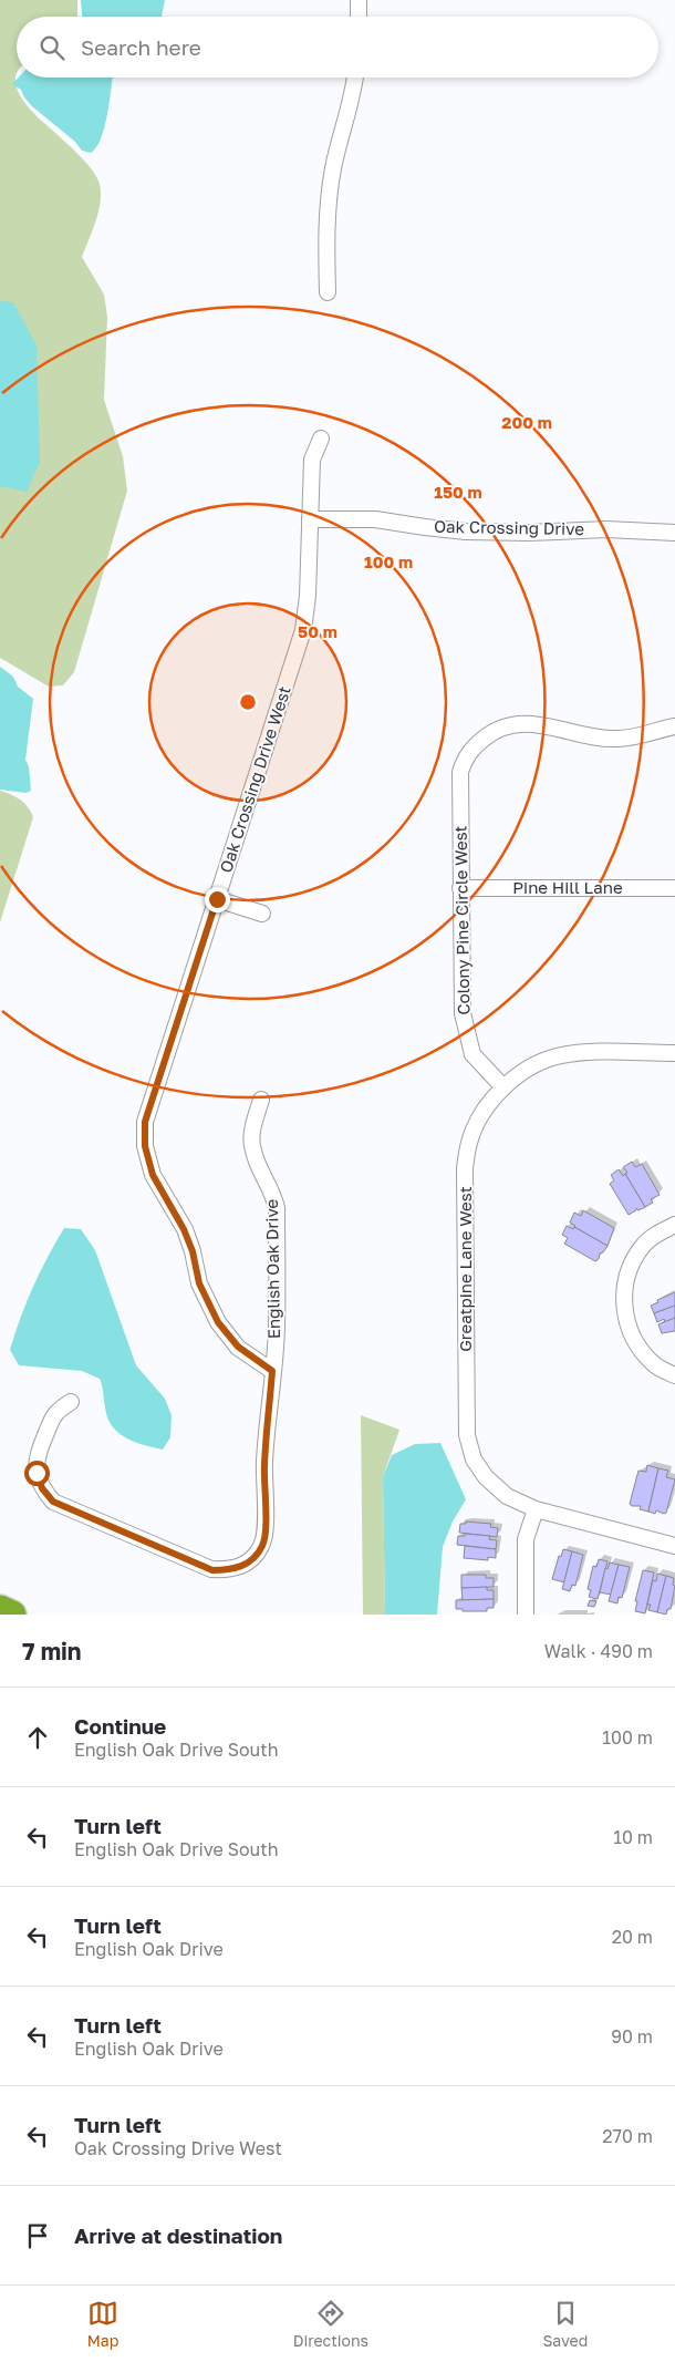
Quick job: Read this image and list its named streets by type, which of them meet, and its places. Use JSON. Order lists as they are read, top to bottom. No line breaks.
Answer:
{"streets":{"street":["Oak Crossing Drive","Oak Crossing Drive West","Pine Hill Lane","Colony Pine Circle West","English Oak Drive","Greatpine Lane West"]},"crossings":[["Oak Crossing Drive","Oak Crossing Drive West"],["Oak Crossing Drive West","English Oak Drive"],["Pine Hill Lane","Colony Pine Circle West"],["Colony Pine Circle West","Greatpine Lane West"]],"page":{"search":"Search here","heading":["7 min","Walk · 490 m"],"list":[["Continue","English Oak Drive South","100 m"],["Turn left","English Oak Drive South","10 m"],["Turn left","English Oak Drive","20 m"],["Turn left","English Oak Drive","90 m"],["Turn left","Oak Crossing Drive West","270 m"],"Arrive at destination"],"nav":["Map","Directions","Saved"]},"rings":["200 m","150 m","100 m","50 m"]}
